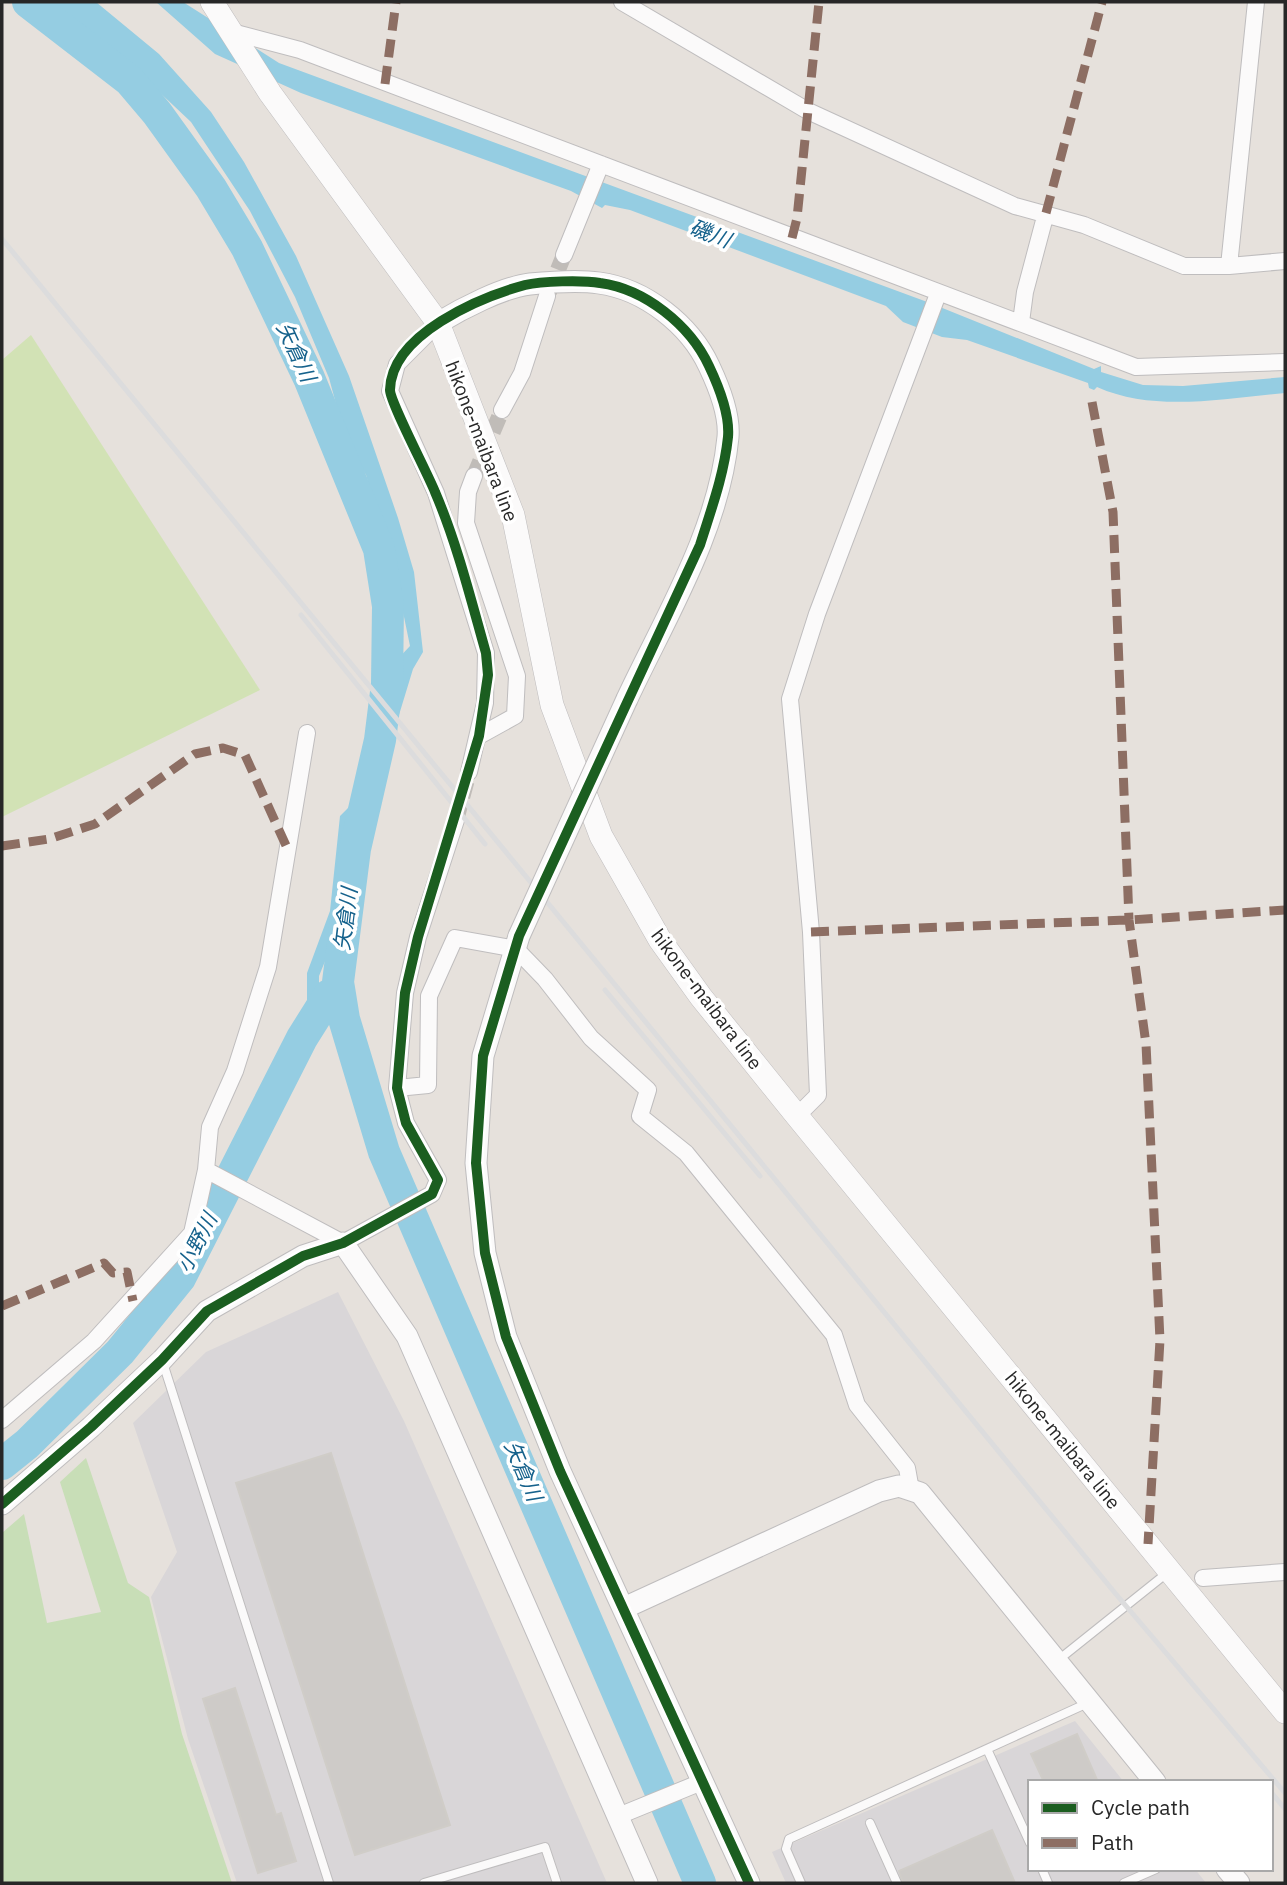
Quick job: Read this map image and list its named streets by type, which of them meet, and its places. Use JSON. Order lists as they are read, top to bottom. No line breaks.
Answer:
{"streets":{"main road":["hikone-maibara line"]},"water":["磯川","矢倉川","小野川"],"legend":["Cycle path","Path"]}
